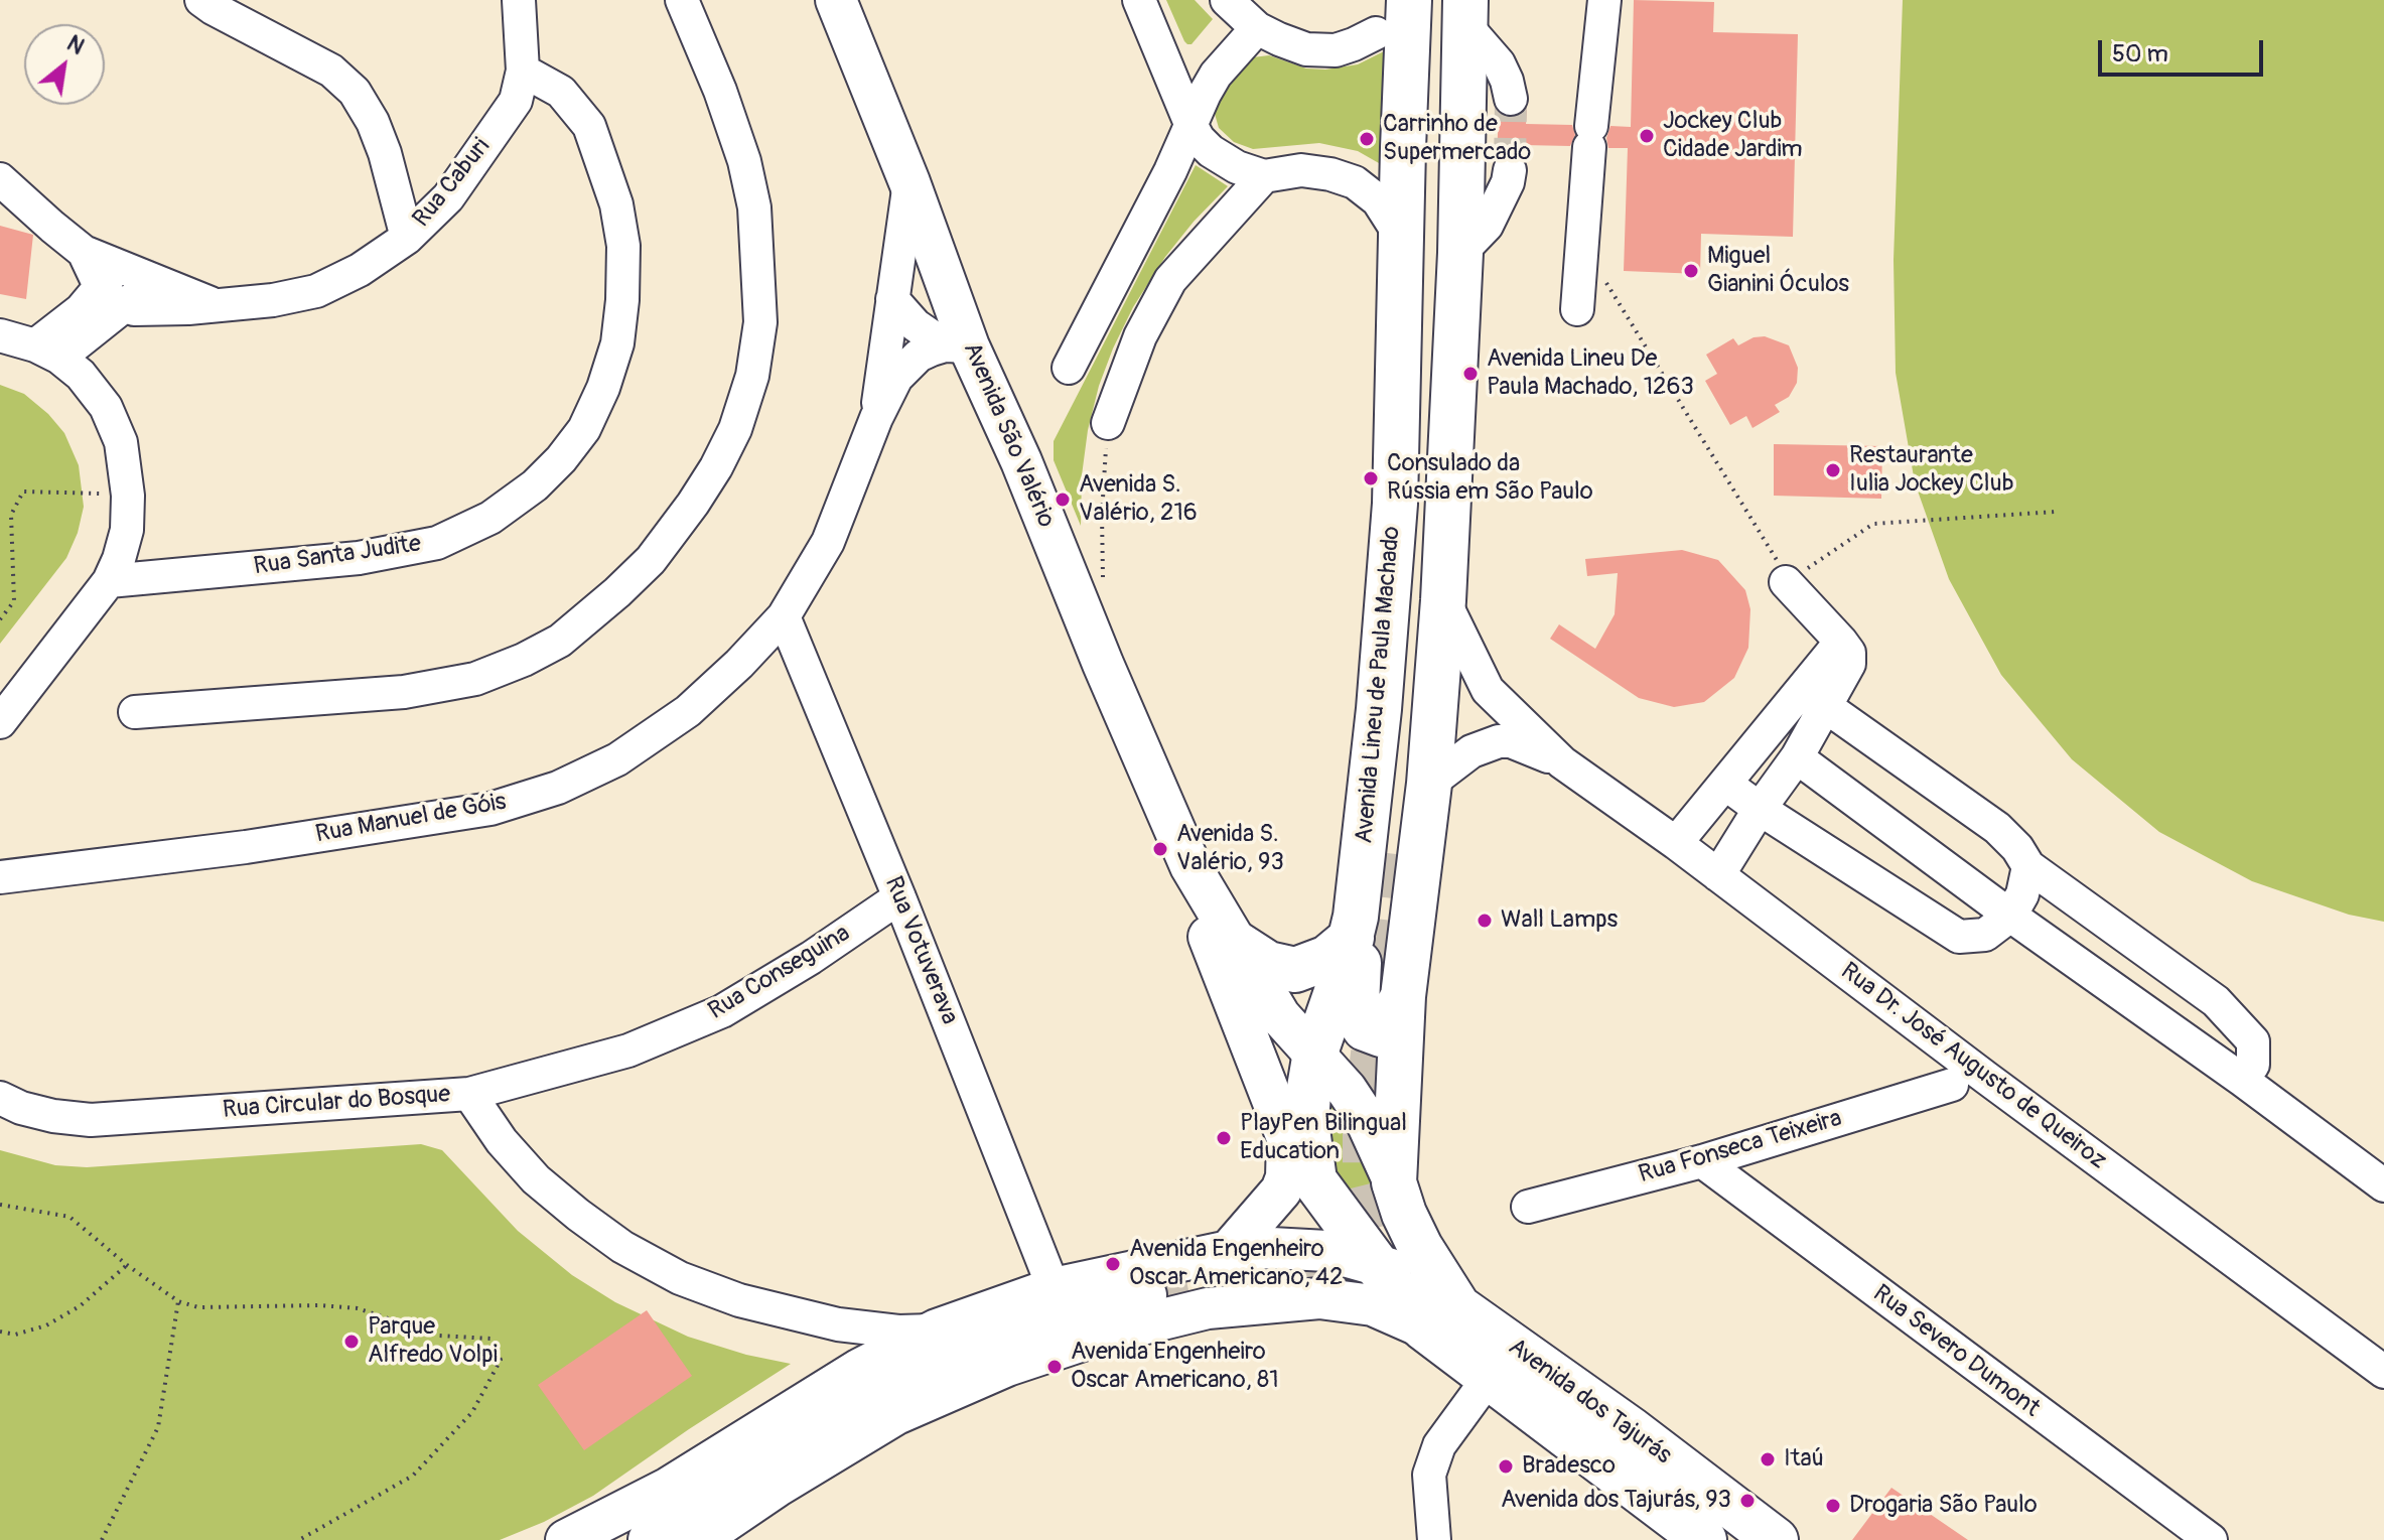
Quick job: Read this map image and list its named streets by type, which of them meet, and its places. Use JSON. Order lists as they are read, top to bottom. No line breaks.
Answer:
{"streets":{"highway":["Avenida Lineu de Paula Machado","Avenida dos Tajurás"],"main road":["Avenida São Valério"],"street":["Rua Caburi","Rua Santa Judite","Rua Manuel de Góis","Rua Votuverava","Rua Conseguina","Rua Dr. José Augusto de Queiroz","Rua Circular do Bosque","Rua Fonseca Teixeira","Rua Severo Dumont"]},"crossings":[["Rua Caburi","Rua Santa Judite"],["Avenida São Valério","Avenida Lineu de Paula Machado"],["Avenida São Valério","Rua Manuel de Góis"],["Avenida Lineu de Paula Machado","Avenida dos Tajurás"],["Rua Manuel de Góis","Rua Votuverava"],["Rua Votuverava","Rua Conseguina"],["Rua Conseguina","Rua Circular do Bosque"],["Rua Fonseca Teixeira","Rua Severo Dumont"]],"places":["Jockey Club Cidade Jardim","Carrinho de Supermercado","Miguel Gianini Óculos","Avenida Lineu De Paula Machado, 1263","Restaurante Iulia Jockey Club","Consulado da Rússia em São Paulo","Avenida S. Valério, 216","Avenida S. Valério, 93","Wall Lamps","PlayPen Bilingual Education","Avenida Engenheiro Oscar Americano, 42","Parque Alfredo Volpi","Avenida Engenheiro Oscar Americano, 81","Itaú","Bradesco","Avenida dos Tajurás, 93","Drogaria São Paulo"],"scale_bar":"50 m","north":"top right"}
